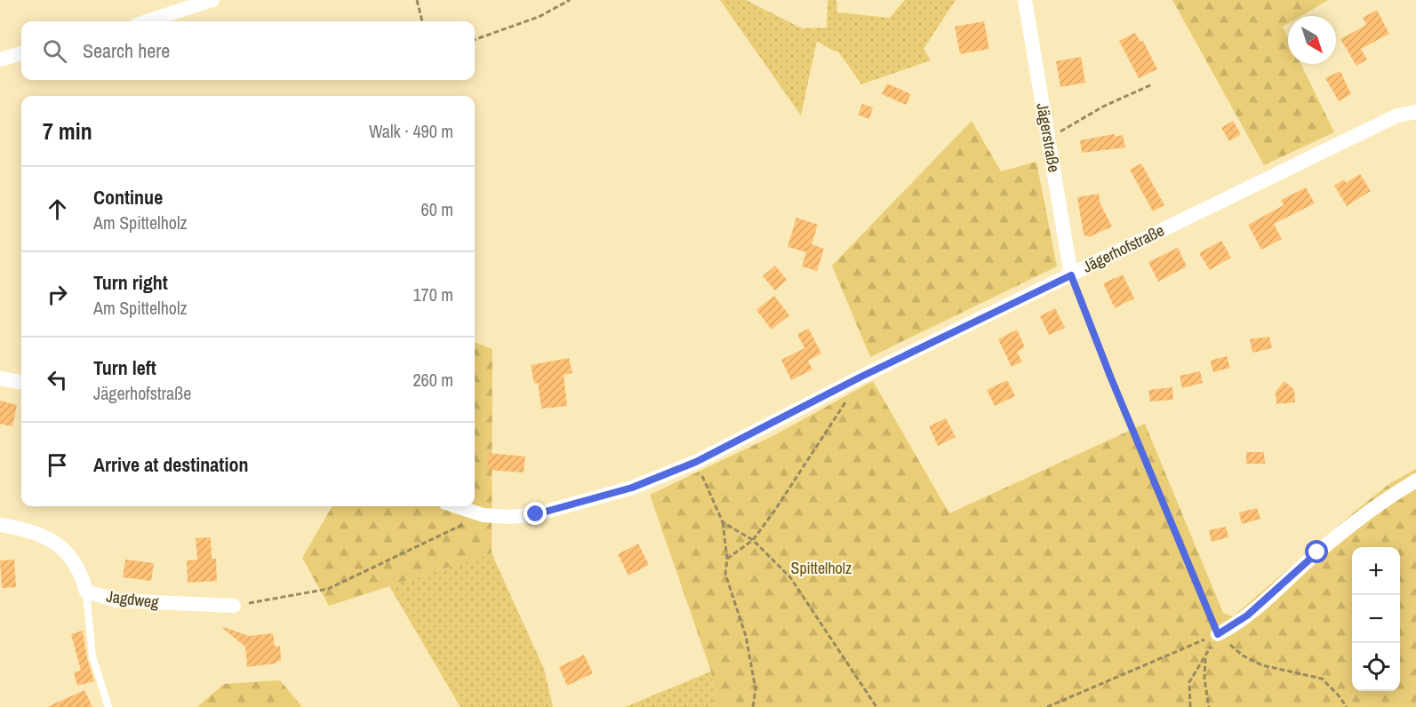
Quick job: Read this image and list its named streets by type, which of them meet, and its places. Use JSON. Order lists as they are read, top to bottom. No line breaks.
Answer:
{"streets":{"street":["Jägerstraße","Jägerhofstraße","Jagdweg"]},"crossings":[["Jägerstraße","Jägerhofstraße"]],"parks":["Spittelholz"],"north":"bottom right","page":{"search":"Search here","heading":["7 min","Walk · 490 m"],"list":[["Continue","Am Spittelholz","60 m"],["Turn right","Am Spittelholz","170 m"],["Turn left","Jägerhofstraße","260 m"],"Arrive at destination"],"map_buttons":["+","−"]}}
